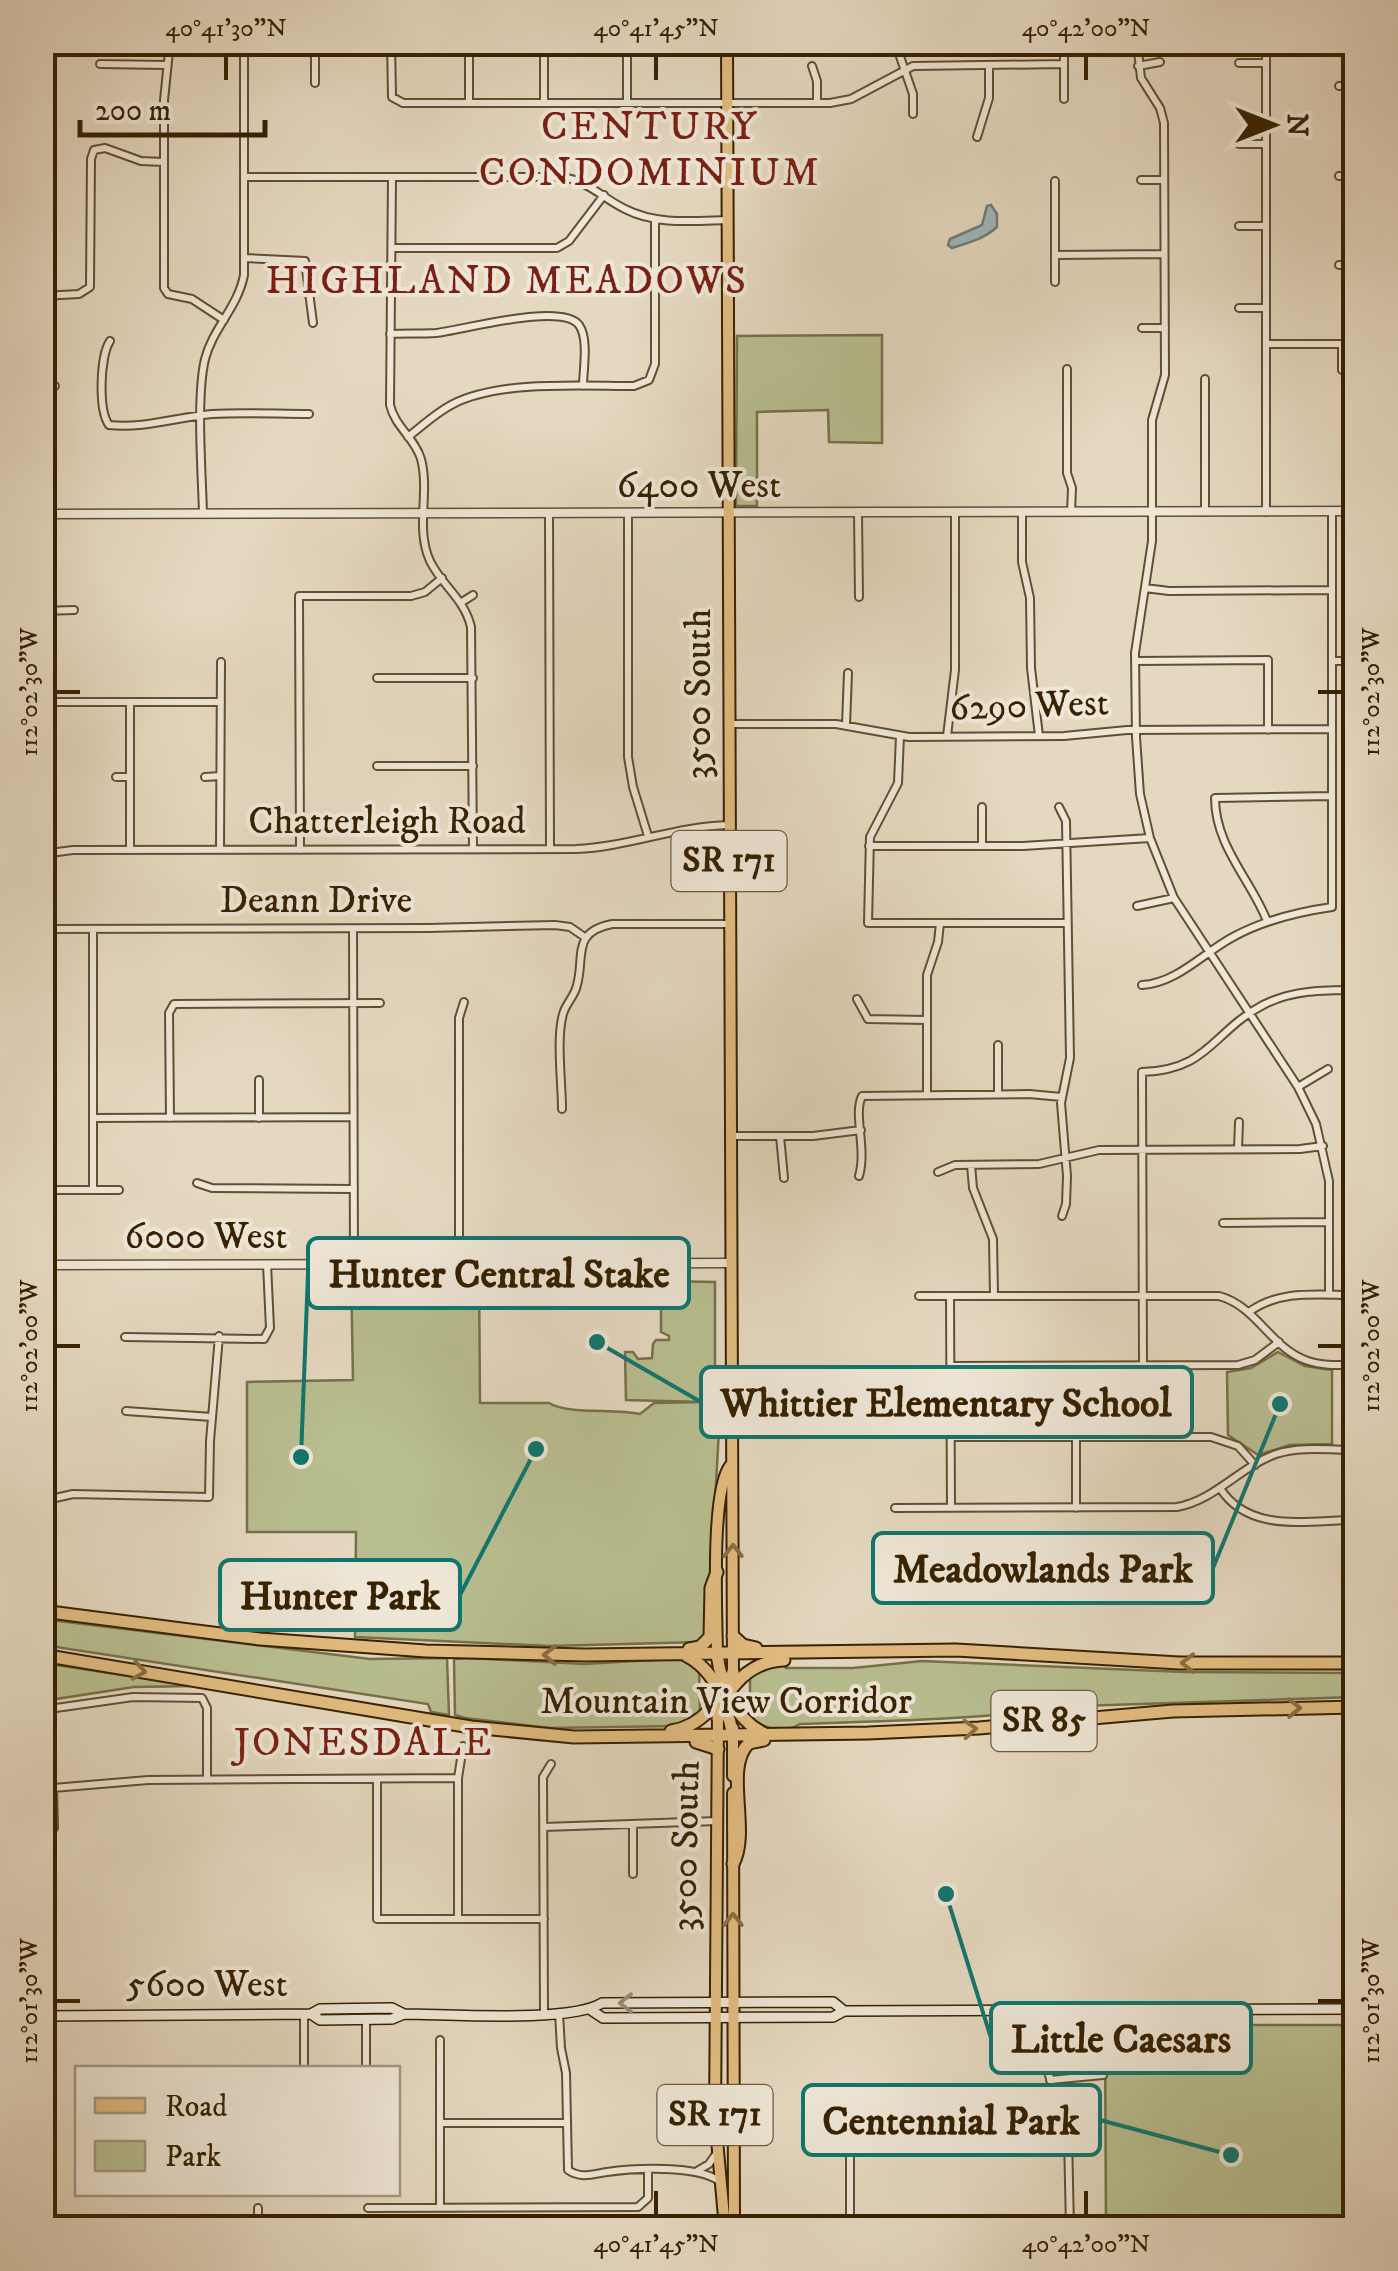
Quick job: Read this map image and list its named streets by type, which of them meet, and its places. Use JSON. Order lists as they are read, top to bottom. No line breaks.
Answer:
{"streets":{"highway":["Mountain View Corridor","SR 85"],"main road":["3500 South","SR 171","5600 West"],"street":["6400 West","6290 West","Chatterleigh Road","Deann Drive","6000 West"]},"crossings":[["6400 West","3500 South"],["3500 South","6290 West"],["3500 South","Chatterleigh Road"],["3500 South","6000 West"],["3500 South","Mountain View Corridor"],["3500 South","5600 West"]],"districts":["CENTURY CONDOMINIUM","HIGHLAND MEADOWS","JONESDALE"],"places":["Whittier Elementary School","Meadowlands Park","Hunter Park","Hunter Central Stake","Little Caesars","Centennial Park"],"legend":["Road","Park"],"scale_bar":"200 m","north":"right","coordinates":["40°41'30\"N","40°41'45\"N","40°42'00\"N","112°02'30\"W","112°02'00\"W","112°01'30\"W"]}
